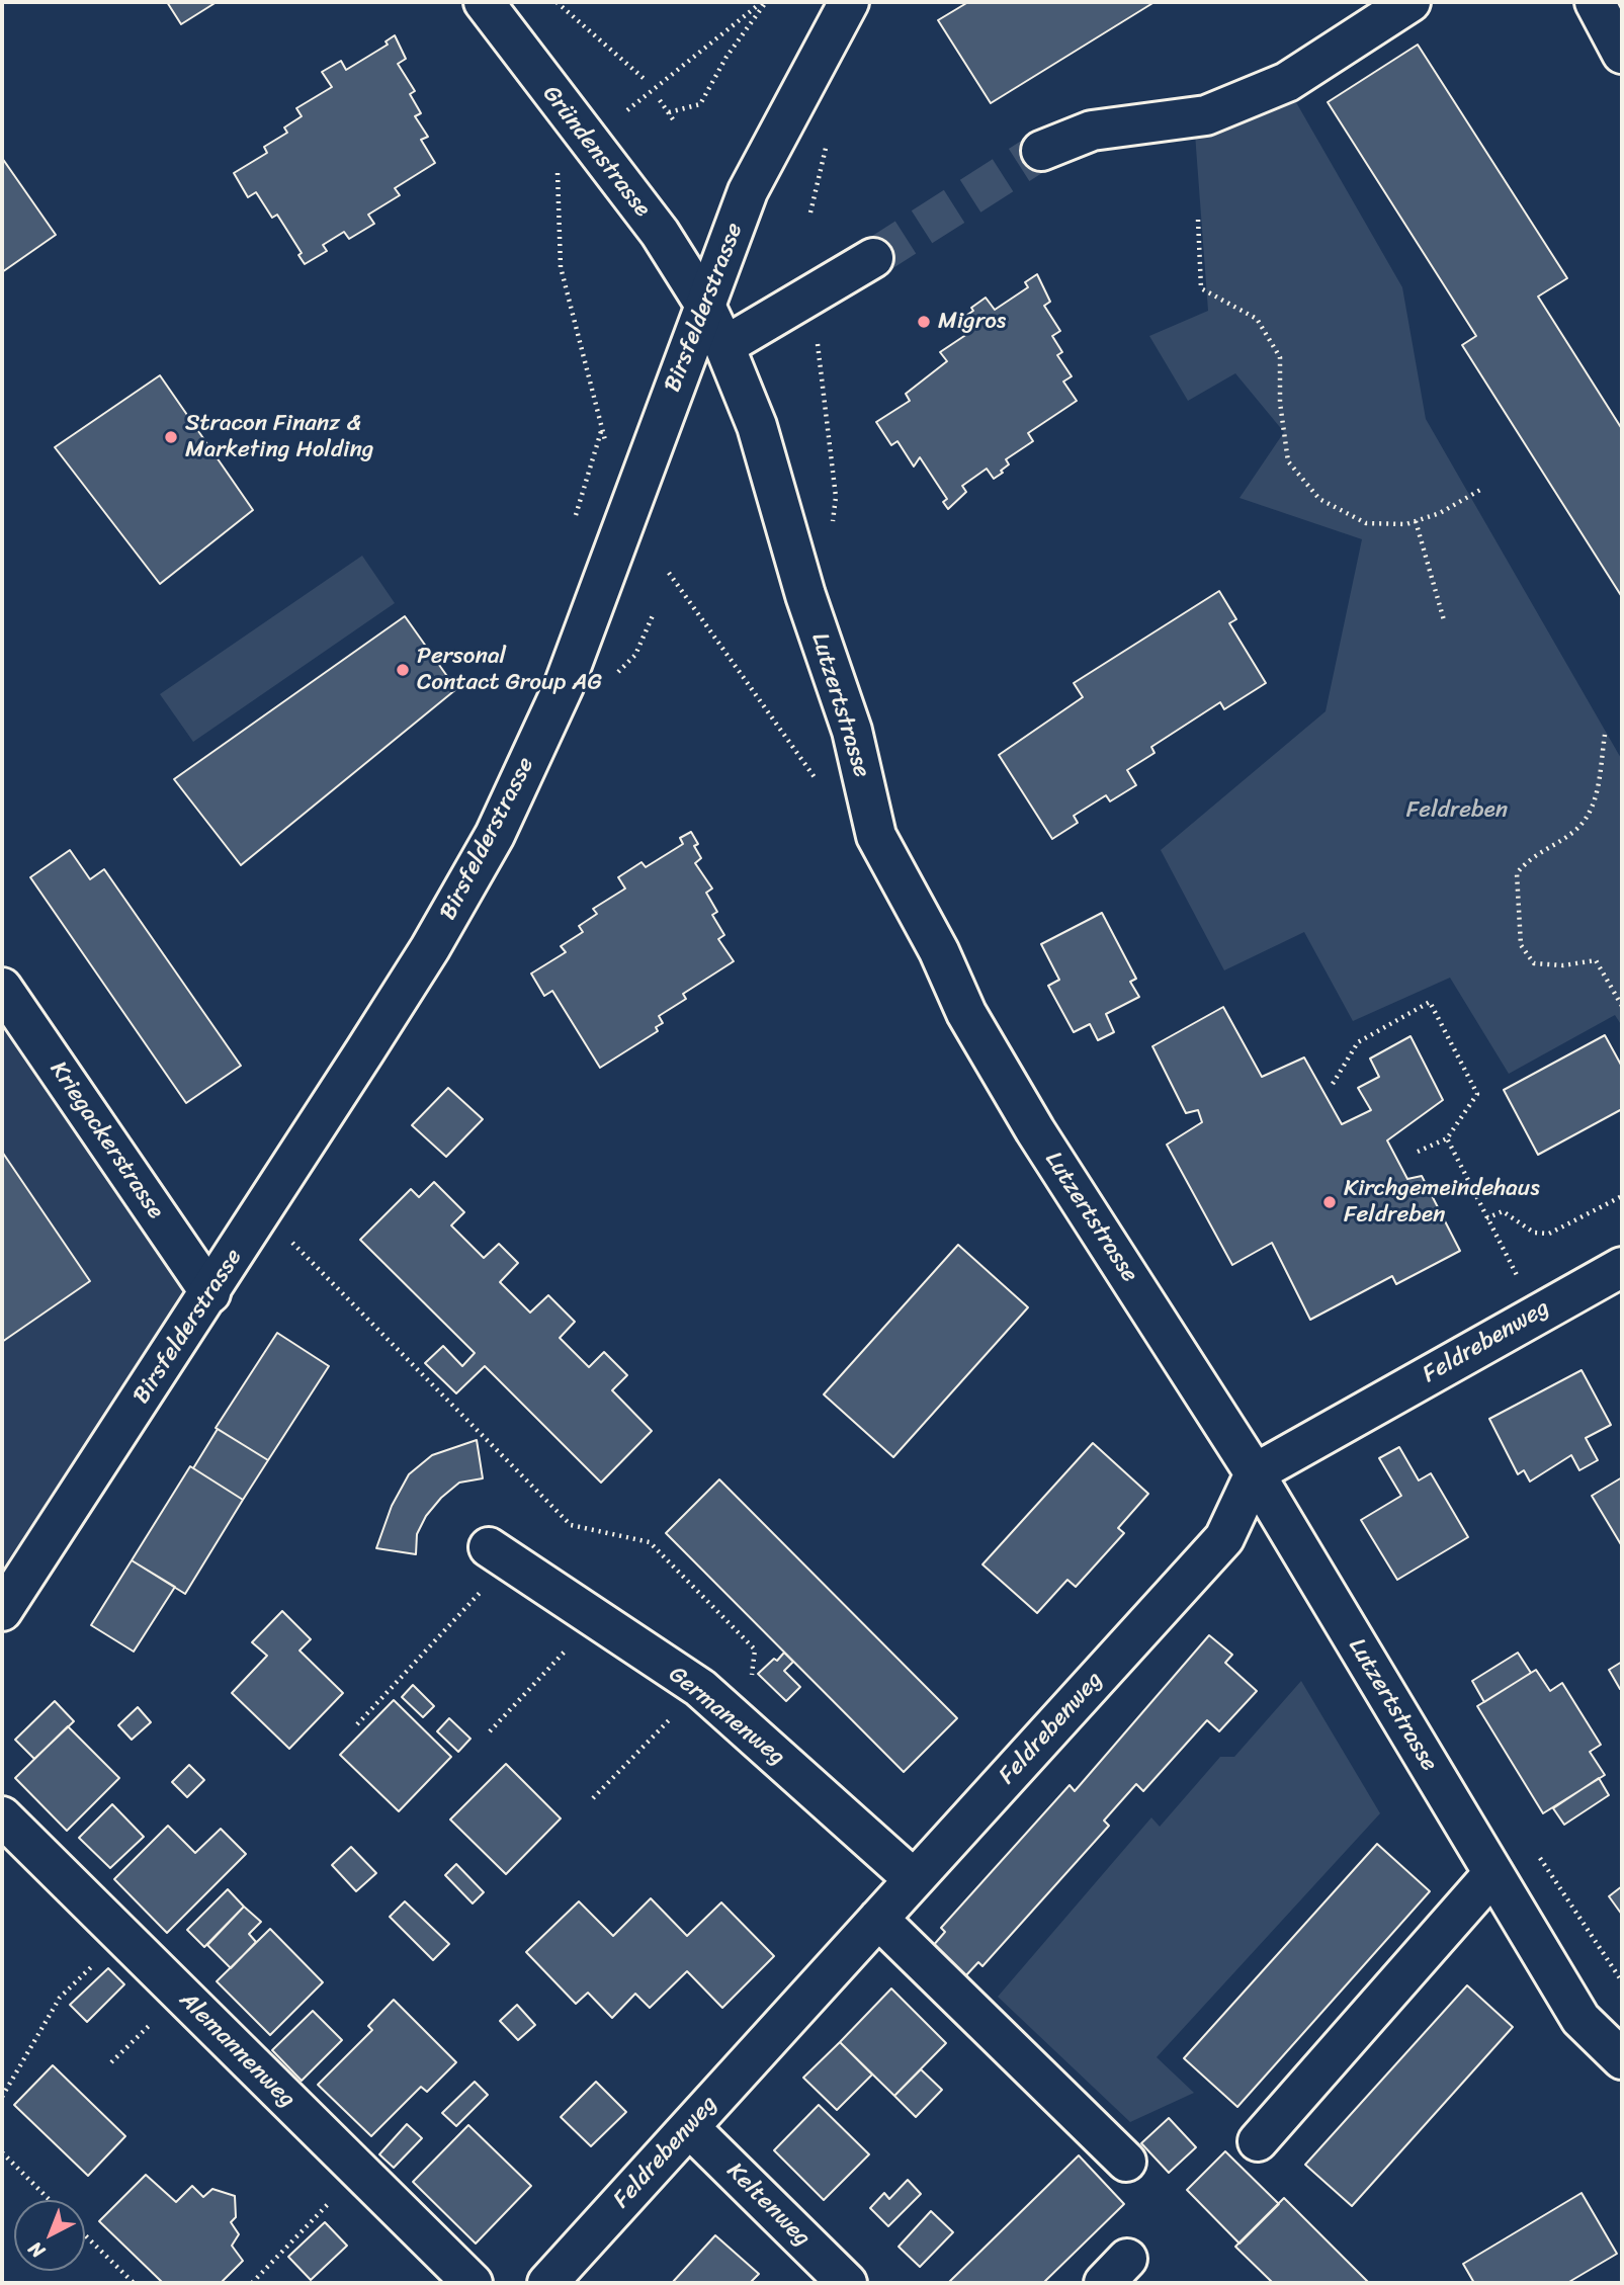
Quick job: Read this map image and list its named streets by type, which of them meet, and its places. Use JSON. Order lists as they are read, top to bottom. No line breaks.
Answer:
{"streets":{"street":["Gründenstrasse","Birsfelderstrasse","Lutzertstrasse","Kriegackerstrasse","Feldrebenweg","Germanenweg","Alemannenweg","Keltenweg"]},"crossings":[["Gründenstrasse","Birsfelderstrasse"],["Gründenstrasse","Lutzertstrasse"],["Birsfelderstrasse","Lutzertstrasse"],["Birsfelderstrasse","Kriegackerstrasse"],["Lutzertstrasse","Feldrebenweg"],["Feldrebenweg","Germanenweg"],["Feldrebenweg","Keltenweg"]],"parks":["Feldreben"],"places":["Migros","Stracon Finanz & Marketing Holding","Personal Contact Group AG","Kirchgemeindehaus Feldreben"],"north":"bottom left"}
